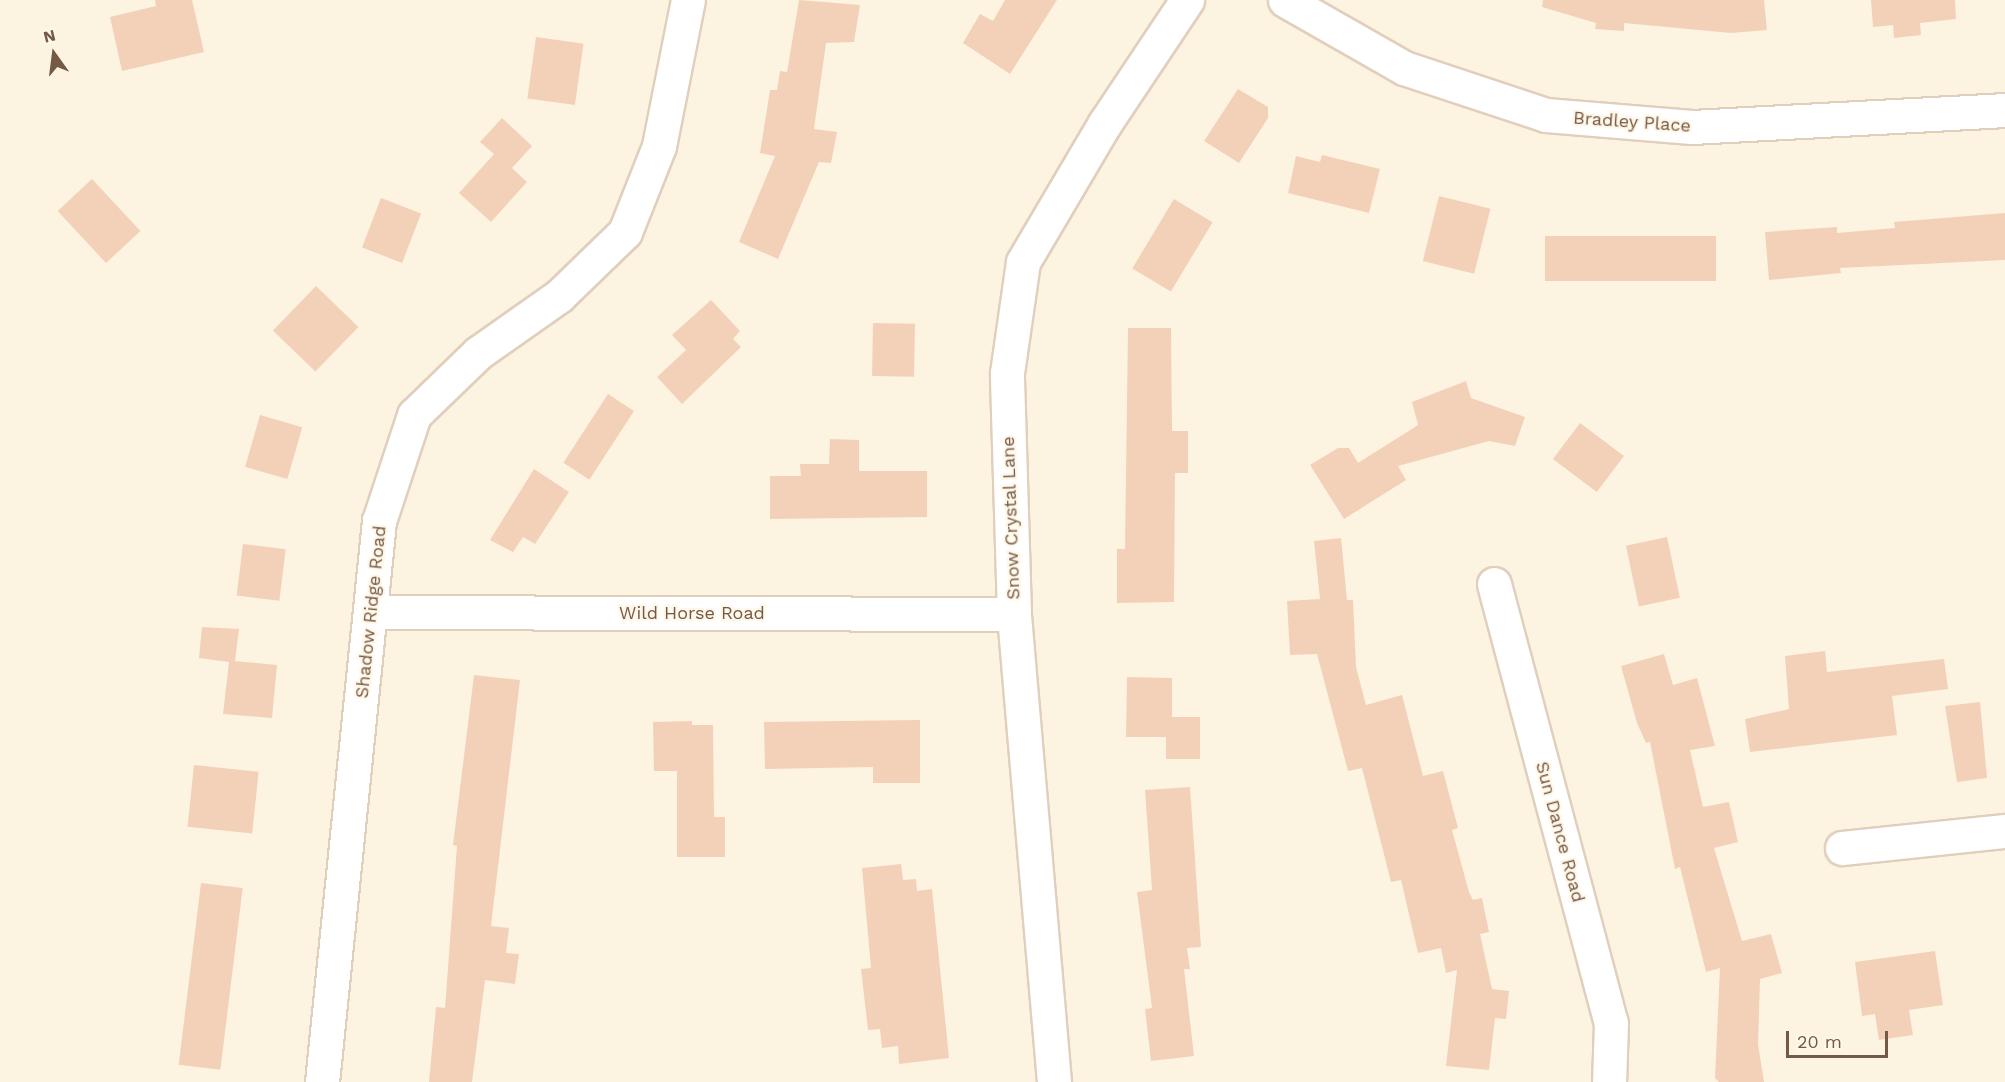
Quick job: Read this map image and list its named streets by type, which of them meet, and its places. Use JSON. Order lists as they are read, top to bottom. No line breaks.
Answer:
{"streets":{"street":["Bradley Place","Snow Crystal Lane","Shadow Ridge Road","Wild Horse Road","Sun Dance Road"]},"crossings":[["Snow Crystal Lane","Wild Horse Road"],["Shadow Ridge Road","Wild Horse Road"]],"scale_bar":"20 m","north":"top"}
